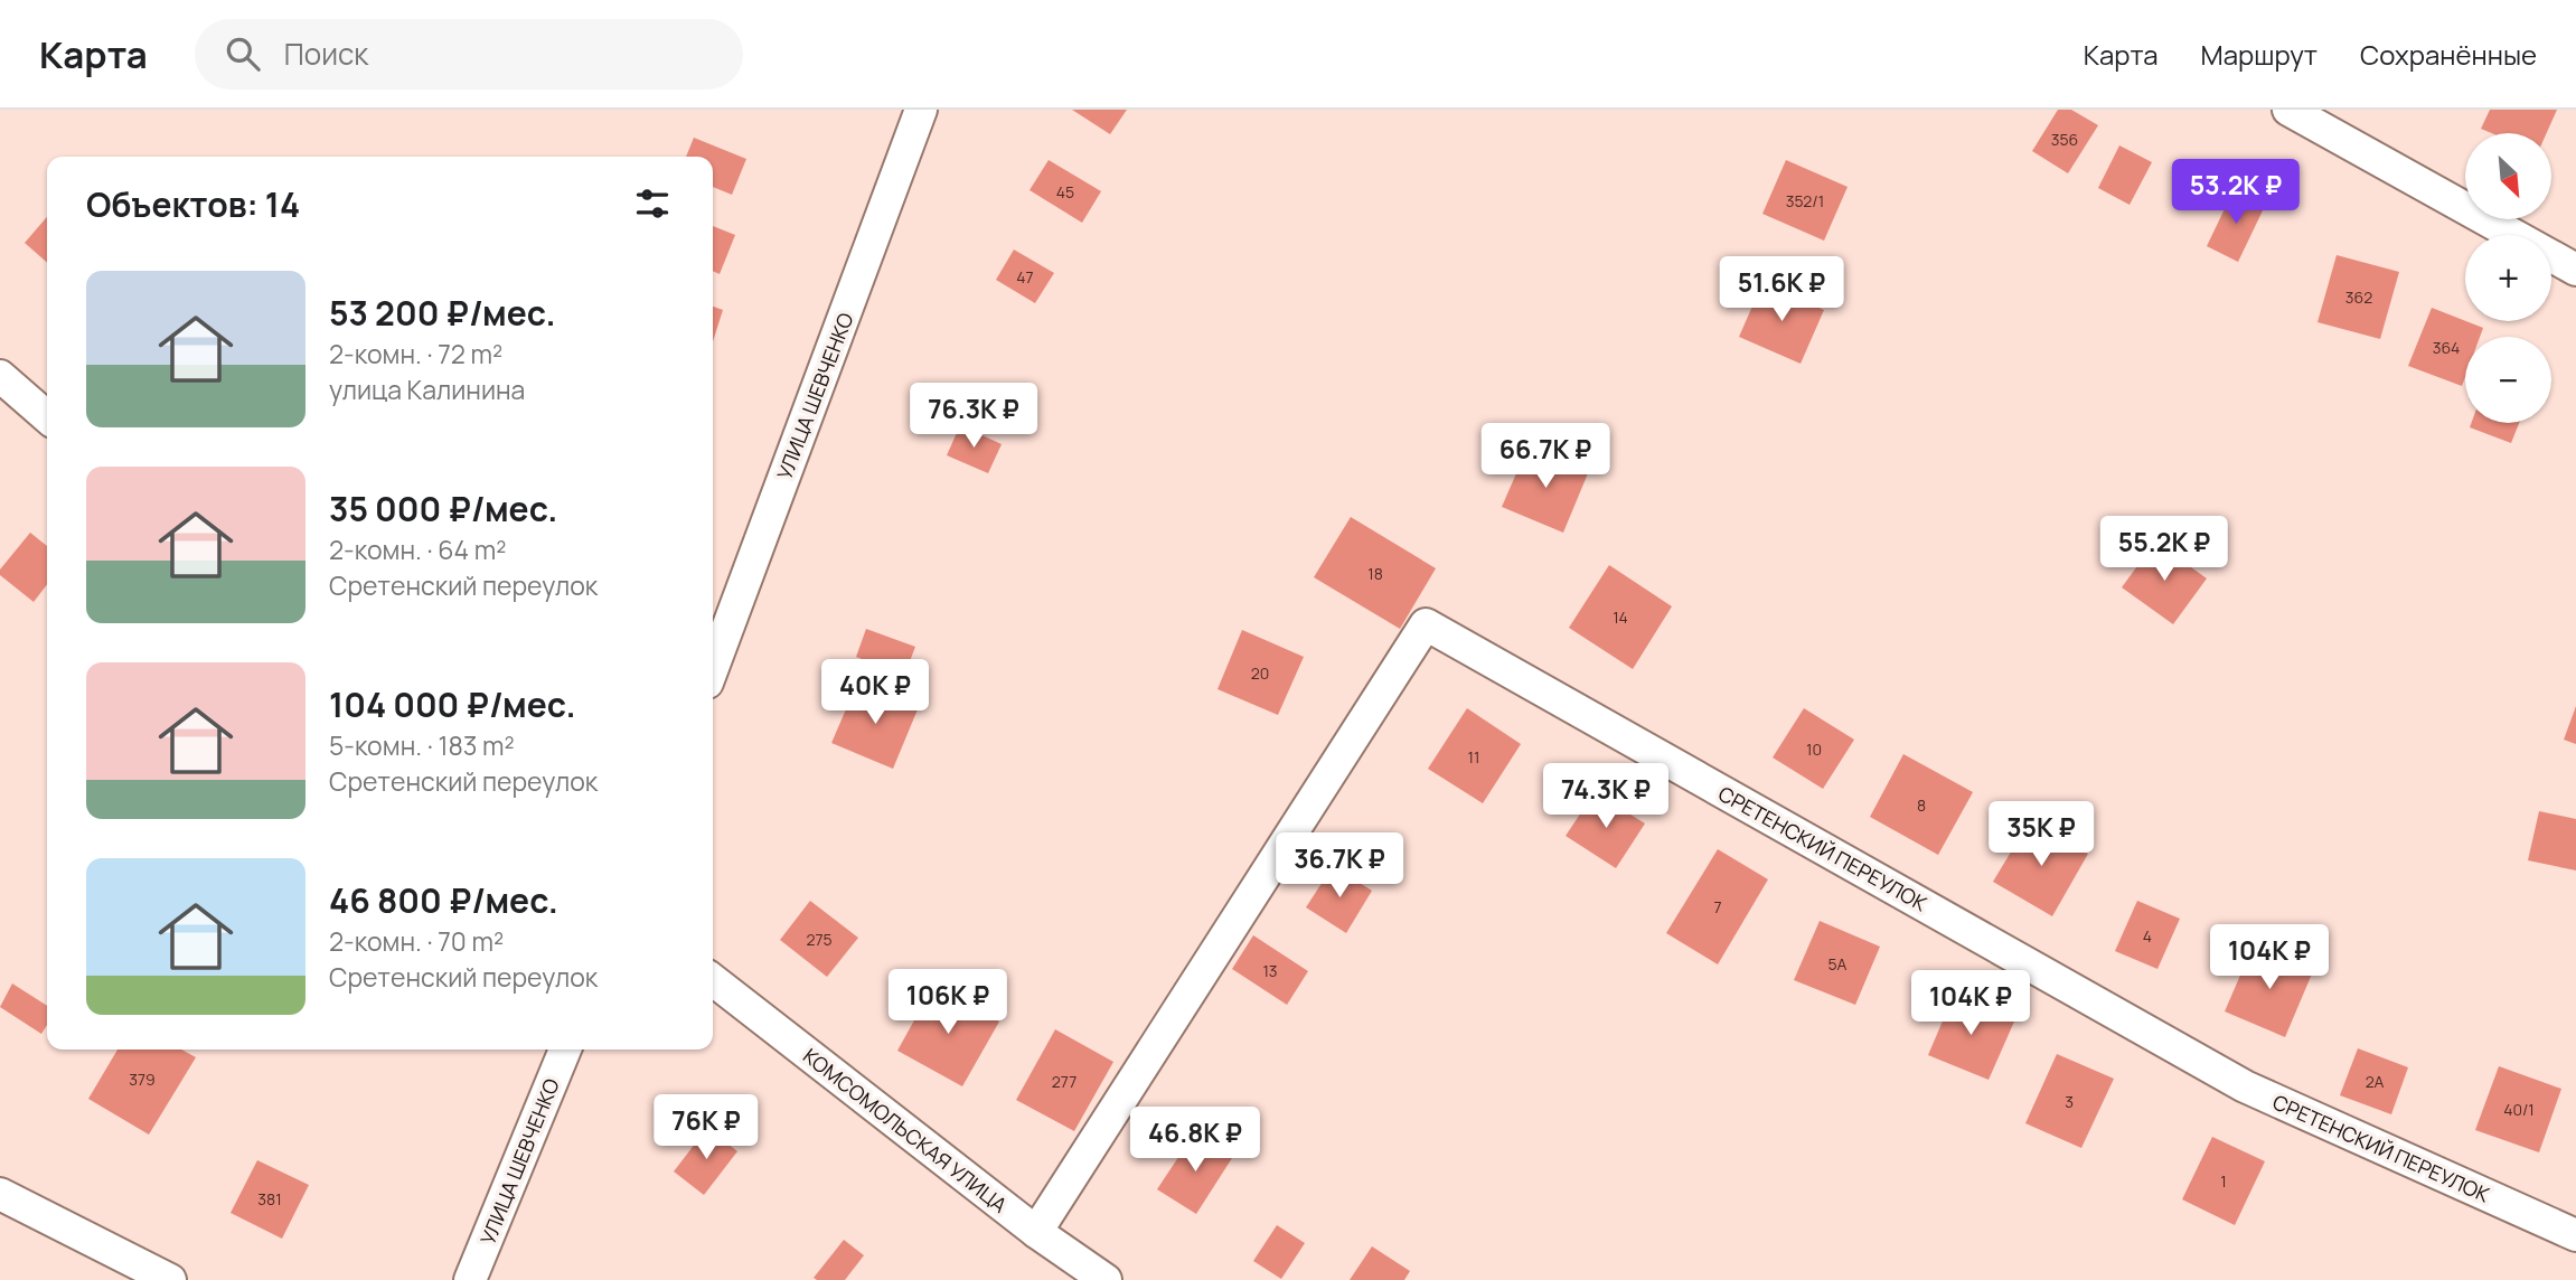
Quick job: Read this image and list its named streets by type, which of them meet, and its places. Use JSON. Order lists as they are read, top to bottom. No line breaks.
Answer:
{"streets":{"street":["УЛИЦА ШЕВЧЕНКО","СРЕТЕНСКИЙ ПЕРЕУЛОК","КОМСОМОЛЬСКАЯ УЛИЦА"]},"crossings":[["СРЕТЕНСКИЙ ПЕРЕУЛОК","КОМСОМОЛЬСКАЯ УЛИЦА"]],"house_numbers":["356","45","352/1","47","362","364","18","14","20","10","11","8","7","4","275","5А","13","379","277","2А","3","40/1","1","381"],"north":"bottom right","page":{"header":"Карта","search":"Поиск","nav":["Карта","Маршрут","Сохранённые"],"map_buttons":["+","−"],"heading":"Объектов: 14","price":["53.2K ₽","51.6K ₽","76.3K ₽","66.7K ₽","55.2K ₽","40K ₽","74.3K ₽","35K ₽","36.7K ₽","104K ₽","106K ₽","104K ₽","76K ₽","46.8K ₽"],"list":[{"name":"53 200 ₽/мес.","note":"2-комн. · 72 m² · улица Калинина"},{"name":"35 000 ₽/мес.","note":"2-комн. · 64 m² · Сретенский переулок"},{"name":"104 000 ₽/мес.","note":"5-комн. · 183 m² · Сретенский переулок"},{"name":"46 800 ₽/мес.","note":"2-комн. · 70 m² · Сретенский переулок"}]}}
